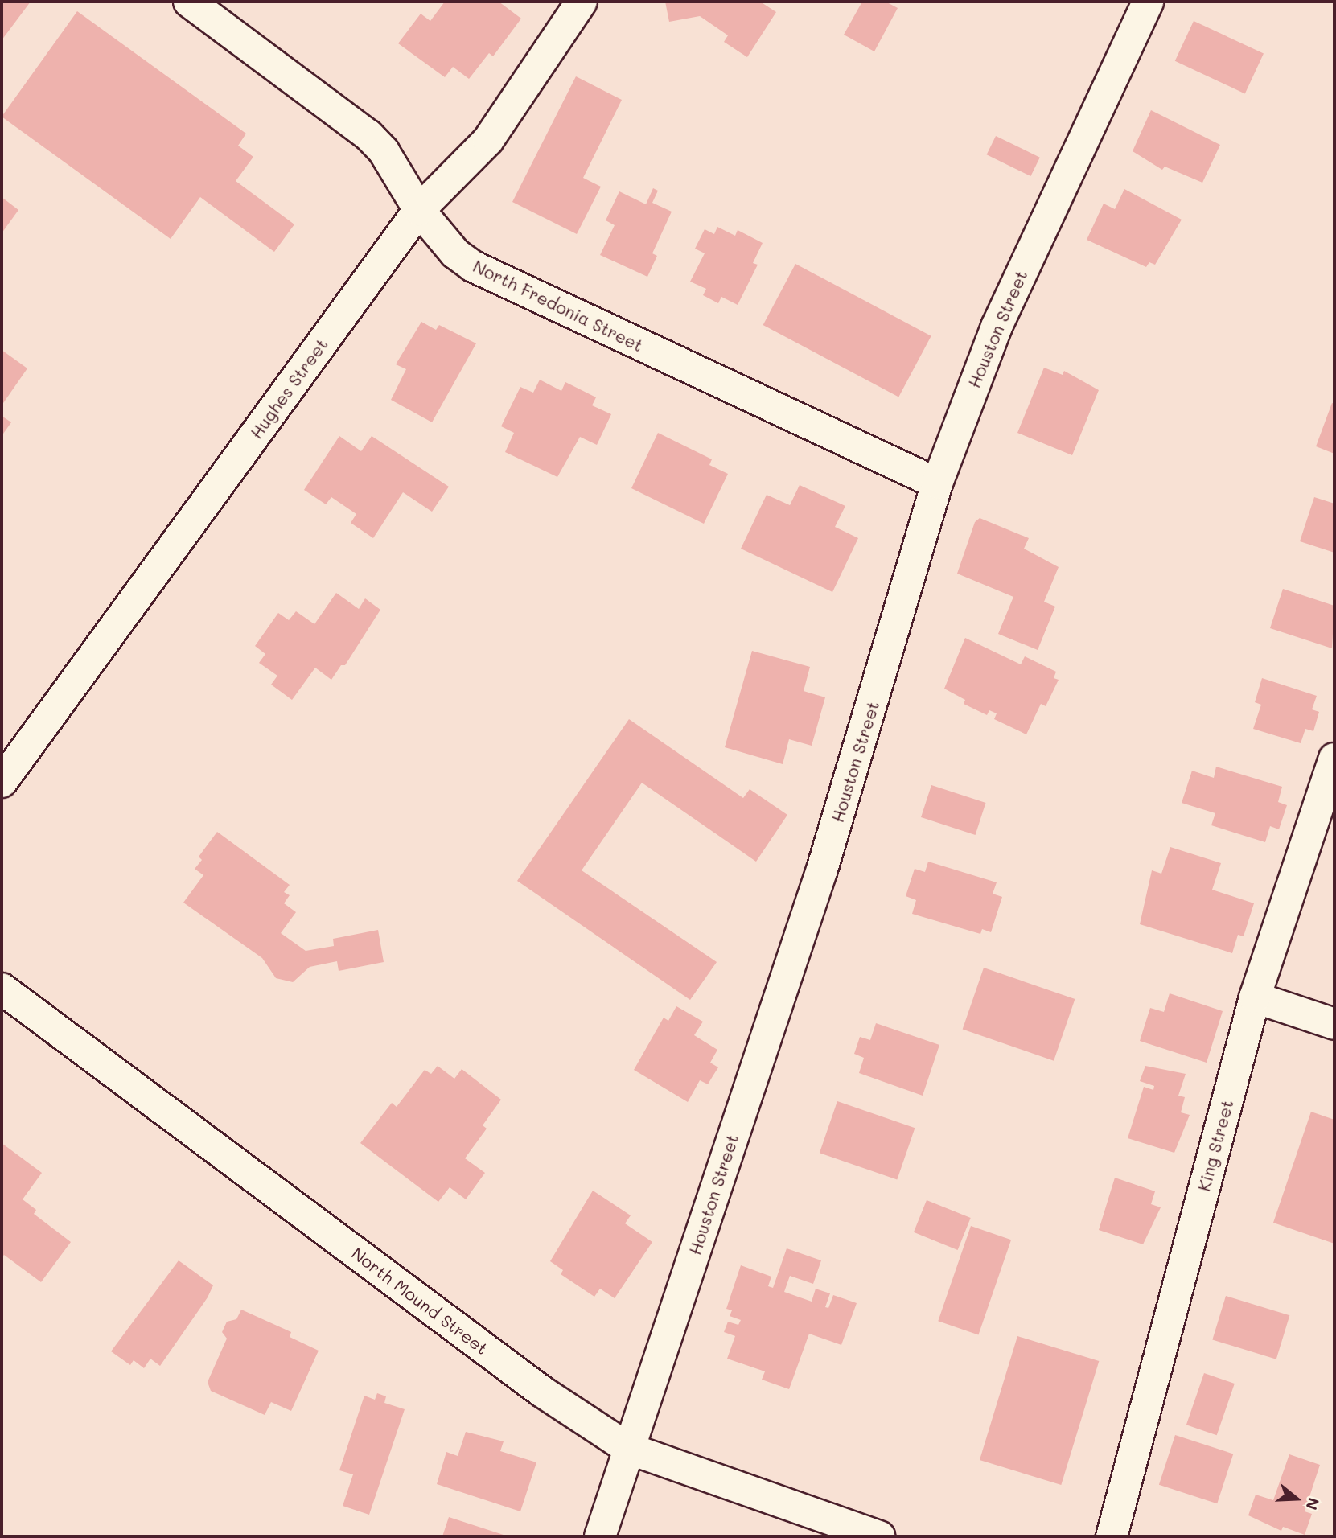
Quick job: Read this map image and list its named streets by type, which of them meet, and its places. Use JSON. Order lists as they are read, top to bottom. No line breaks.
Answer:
{"streets":{"street":["North Fredonia Street","Houston Street","Hughes Street","King Street","North Mound Street"]},"crossings":[["North Fredonia Street","Houston Street"],["North Fredonia Street","Hughes Street"],["Houston Street","North Mound Street"]],"north":"right"}
